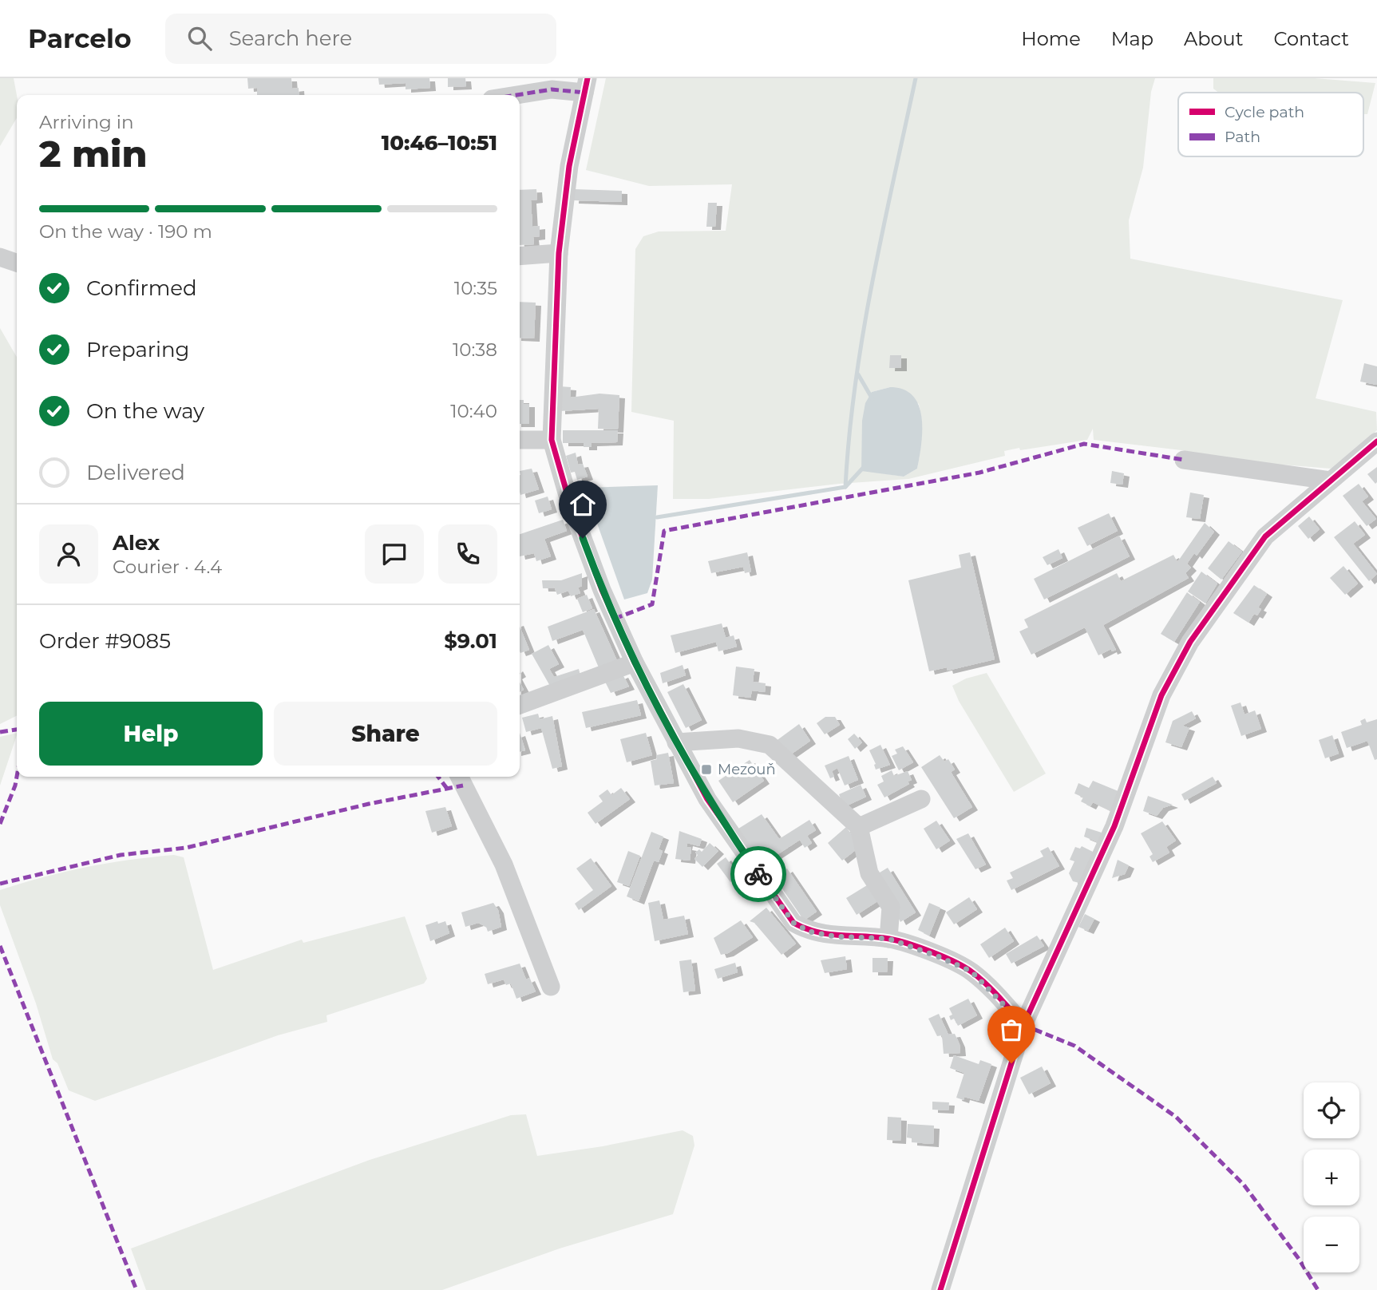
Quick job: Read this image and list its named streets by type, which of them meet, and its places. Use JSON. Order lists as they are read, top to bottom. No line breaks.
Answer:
{"places":{"transit":["Mezouň"]},"legend":["Cycle path","Path"],"page":{"header":"Parcelo","search":"Search here","nav":["Home","Map","About","Contact"],"heading":["2 min","Arriving in","10:46–10:51"],"panel":["Alex","Courier · 4.4","Order #9085","$9.01"],"bar":"On the way · 190 m","list":[["Confirmed","10:35"],["Preparing","10:38"],["On the way","10:40"],"Delivered"],"buttons":["Help","Share"],"map_buttons":["+","−"]}}
